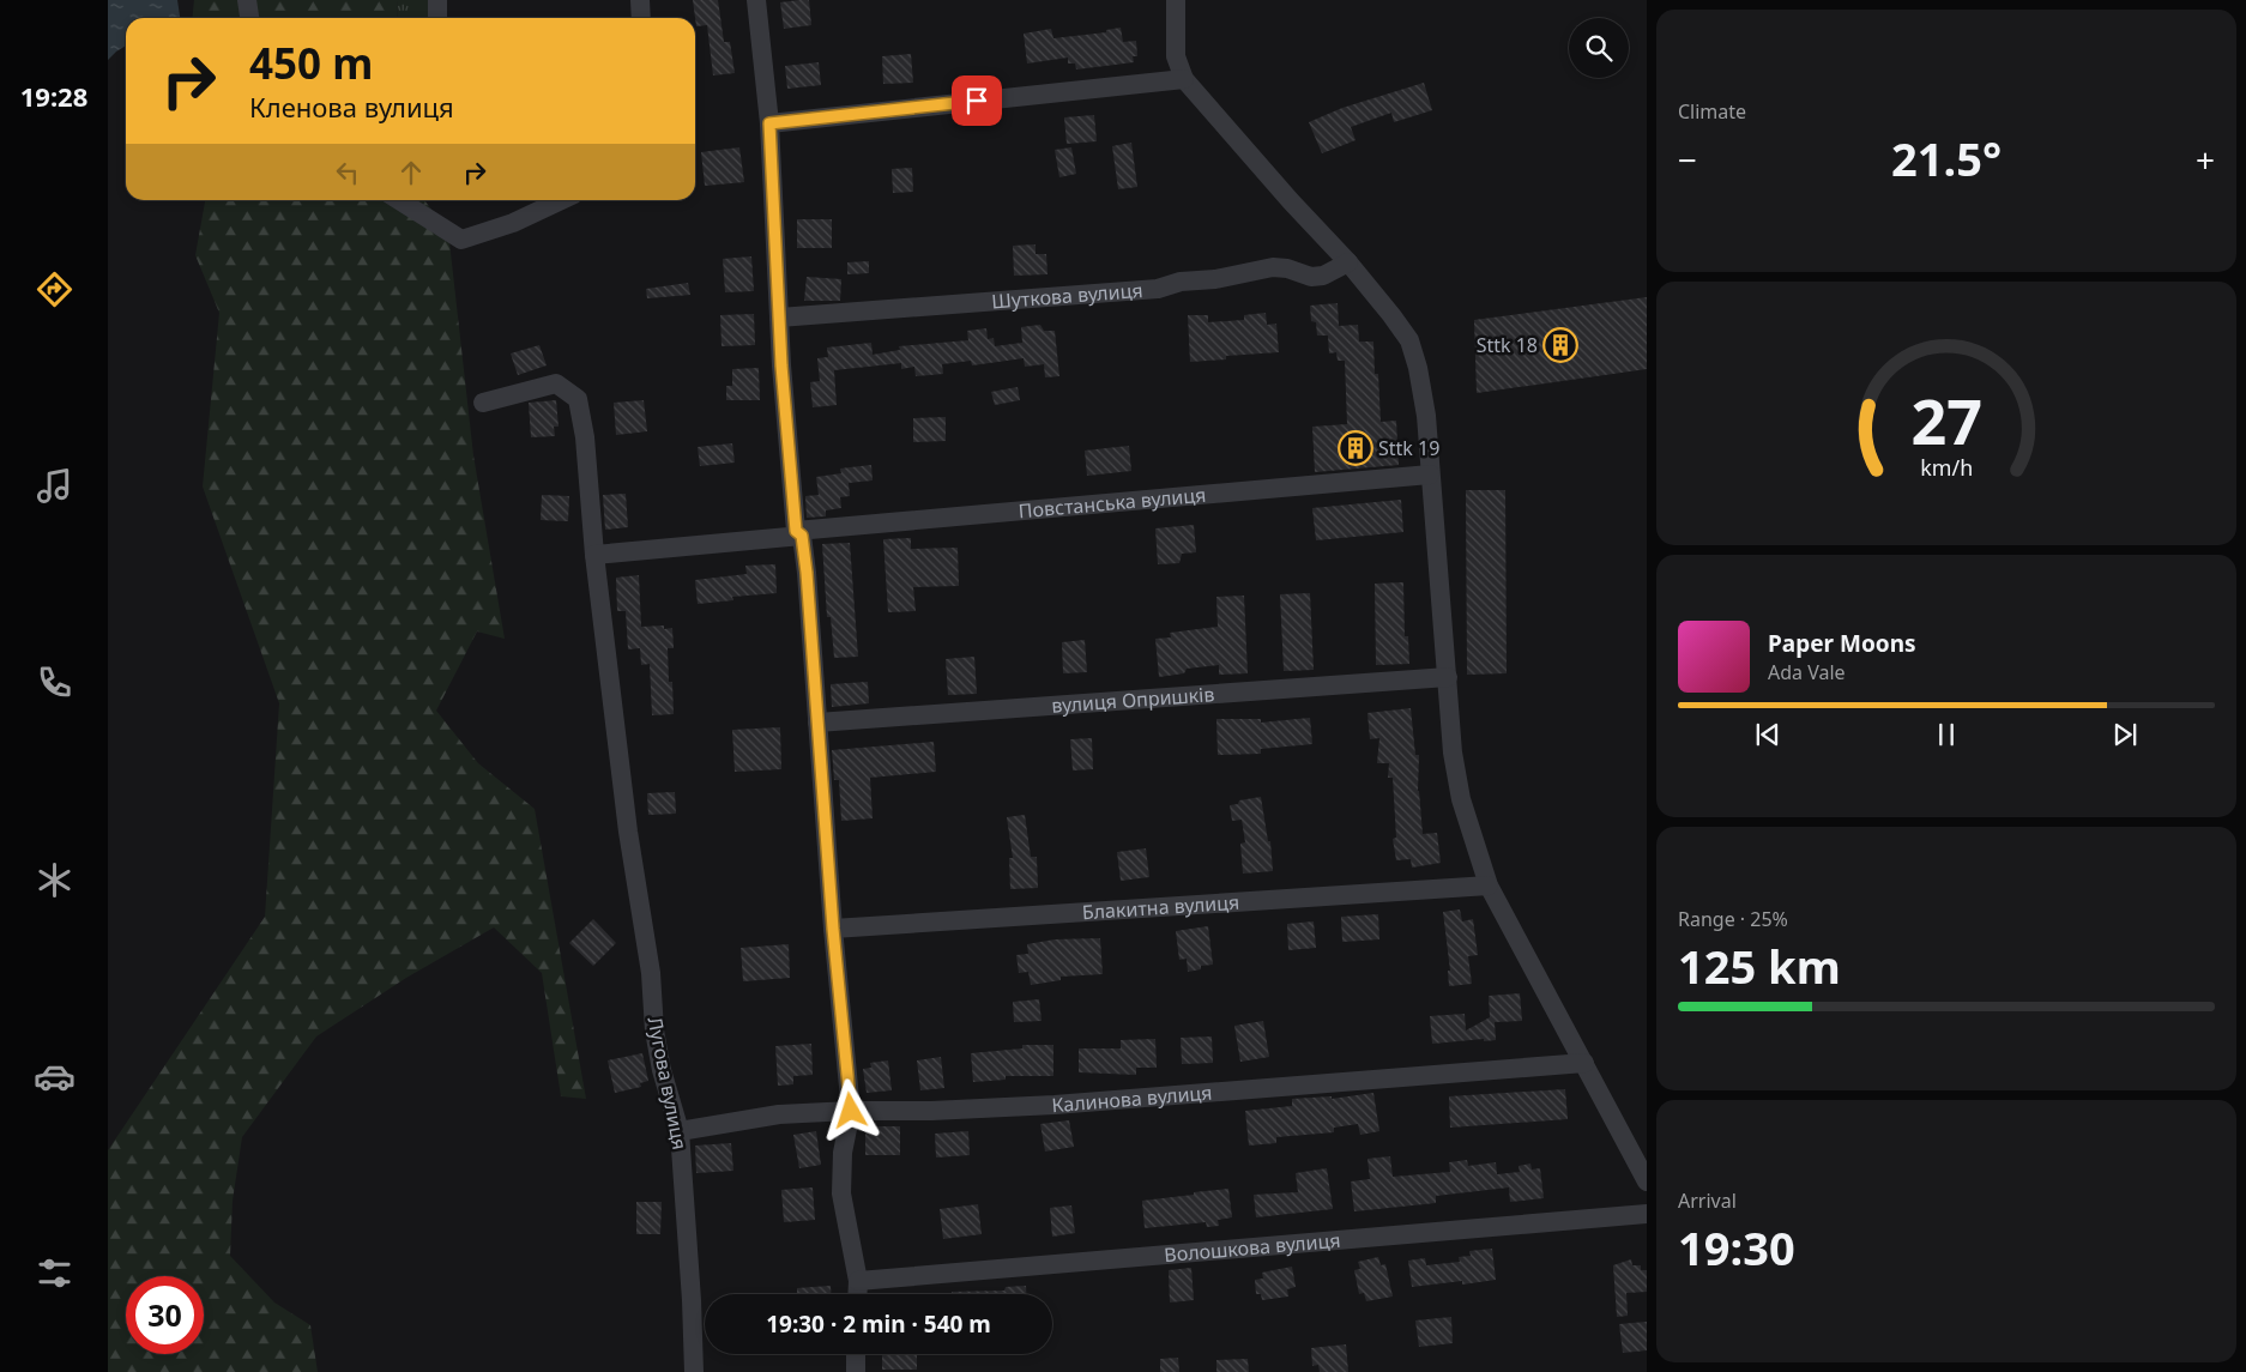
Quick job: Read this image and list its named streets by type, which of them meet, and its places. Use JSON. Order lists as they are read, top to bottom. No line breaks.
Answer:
{"streets":{"street":["Шуткова вулиця","Повстанська вулиця","вулиця Опришків","Блакитна вулиця","Лугова вулиця","Калинова вулиця","Волошкова вулиця"]},"crossings":[["Повстанська вулиця","Лугова вулиця"],["Лугова вулиця","Калинова вулиця"]],"places":{"building":["Sttk 18","Sttk 19"]},"page":{"tabs":"19:28","tile":["Climate",["Range · 25%","125 km"],["Arrival","19:30"]],"turn":["450 m","Кленова вулиця"],"heat":["−","21.5°","+"],"song":["Paper Moons","Ada Vale"],"limit":"30","trip":"19:30 · 2 min · 540 m","gauge":["27","km/h"]}}
